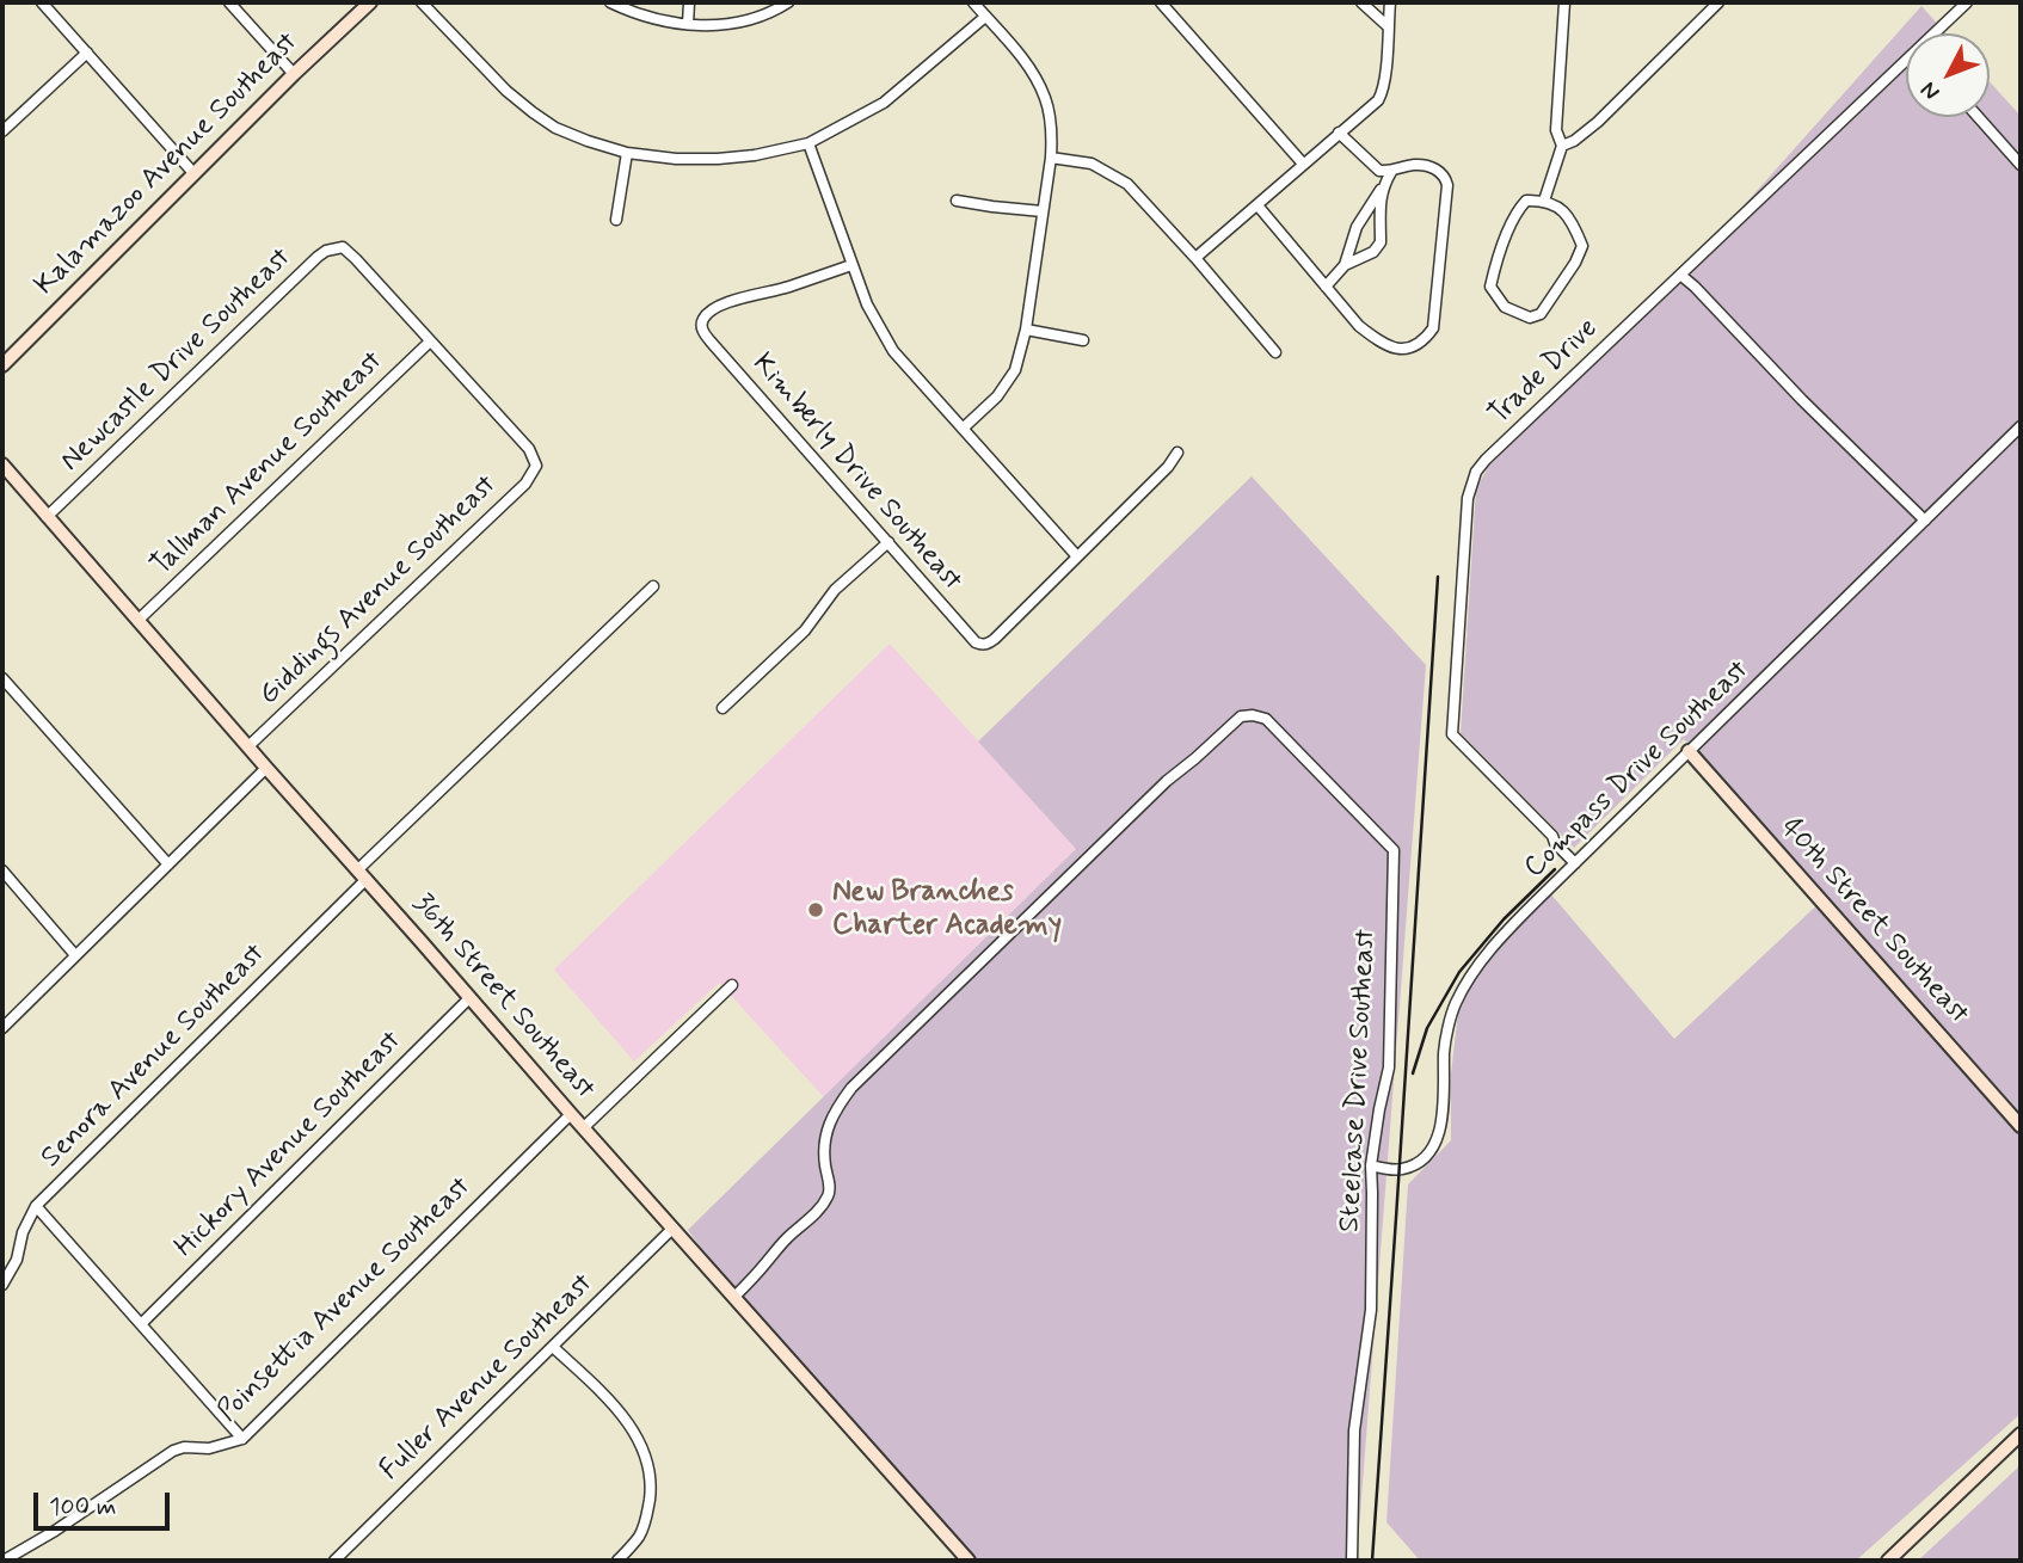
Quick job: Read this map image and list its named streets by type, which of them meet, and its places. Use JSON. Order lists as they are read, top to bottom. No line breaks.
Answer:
{"streets":{"street":["Kalamazoo Avenue Southeast","Newcastle Drive Southeast","Trade Drive","Tallman Avenue Southeast","Kimberly Drive Southeast","Giddings Avenue Southeast","Compass Drive Southeast","40th Street Southeast","36th Street Southeast","Senora Avenue Southeast","Steelcase Drive Southeast","Hickory Avenue Southeast","Poinsettia Avenue Southeast","Fuller Avenue Southeast"]},"crossings":[["Newcastle Drive Southeast","Tallman Avenue Southeast"],["Newcastle Drive Southeast","Giddings Avenue Southeast"],["Newcastle Drive Southeast","36th Street Southeast"],["Trade Drive","Compass Drive Southeast"],["Tallman Avenue Southeast","Giddings Avenue Southeast"],["Tallman Avenue Southeast","36th Street Southeast"],["Giddings Avenue Southeast","36th Street Southeast"],["Compass Drive Southeast","40th Street Southeast"],["Compass Drive Southeast","Steelcase Drive Southeast"],["36th Street Southeast","Senora Avenue Southeast"],["36th Street Southeast","Steelcase Drive Southeast"],["36th Street Southeast","Hickory Avenue Southeast"],["36th Street Southeast","Poinsettia Avenue Southeast"],["36th Street Southeast","Fuller Avenue Southeast"]],"places":["New Branches Charter Academy"],"scale_bar":"100 m","north":"bottom left"}
